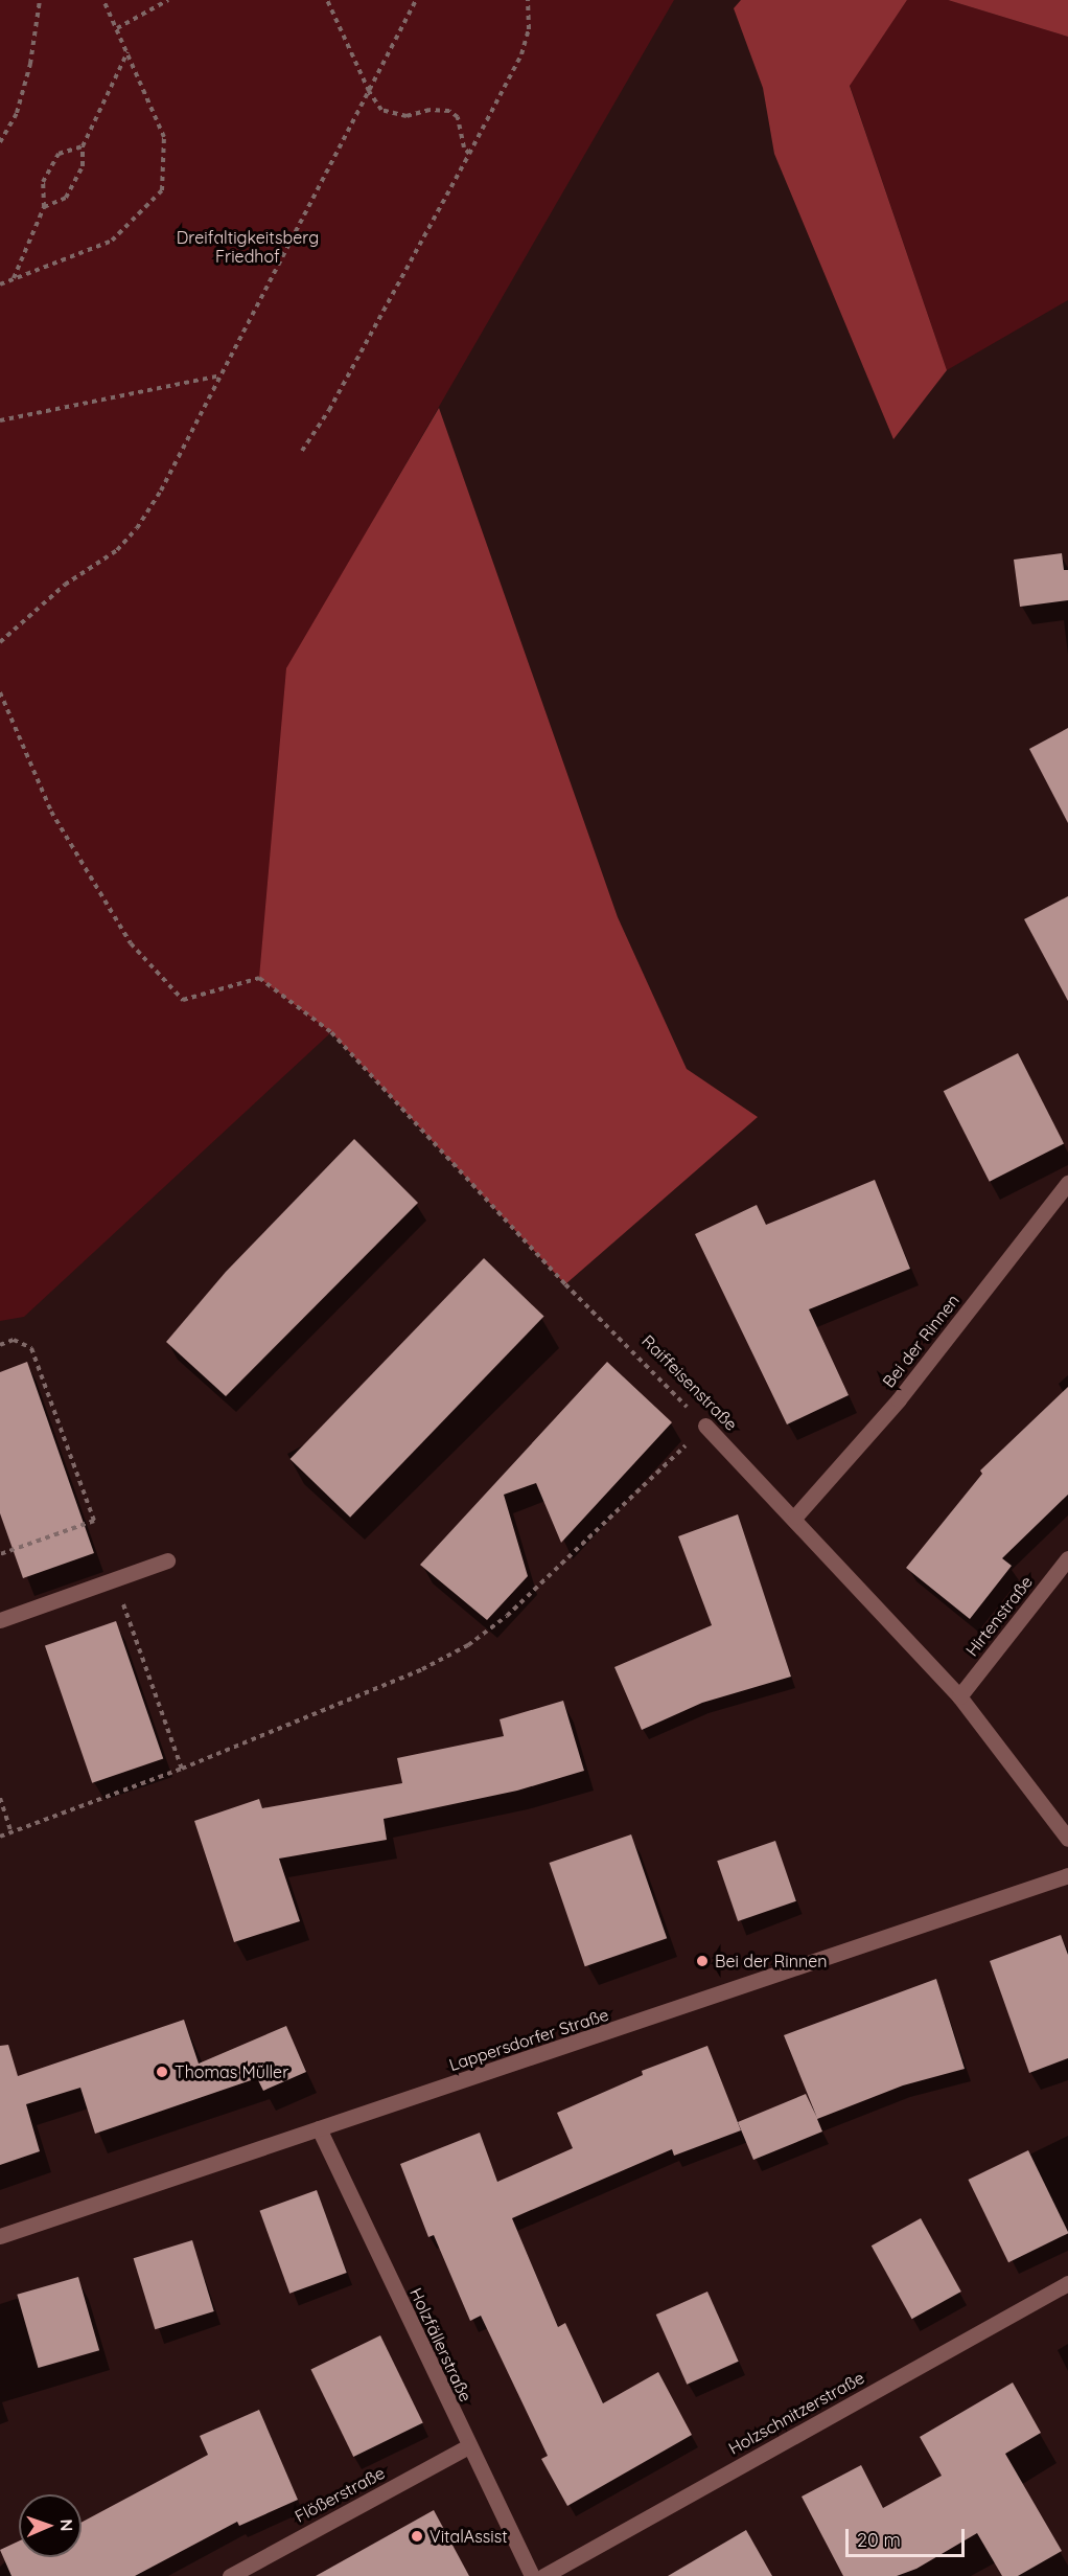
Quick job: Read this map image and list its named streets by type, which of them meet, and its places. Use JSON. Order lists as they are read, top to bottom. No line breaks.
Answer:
{"streets":{"street":["Bei der Rinnen","Raiffeisenstraße","Hirtenstraße","Lappersdorfer Straße","Holzfällerstraße","Holzschnitzerstraße","Flößerstraße"]},"crossings":[["Bei der Rinnen","Raiffeisenstraße"],["Raiffeisenstraße","Hirtenstraße"],["Lappersdorfer Straße","Holzfällerstraße"],["Holzfällerstraße","Flößerstraße"]],"parks":["Dreifaltigkeitsberg Friedhof"],"places":["Bei der Rinnen","Thomas Müller","VitalAssist"],"scale_bar":"20 m","north":"right"}
